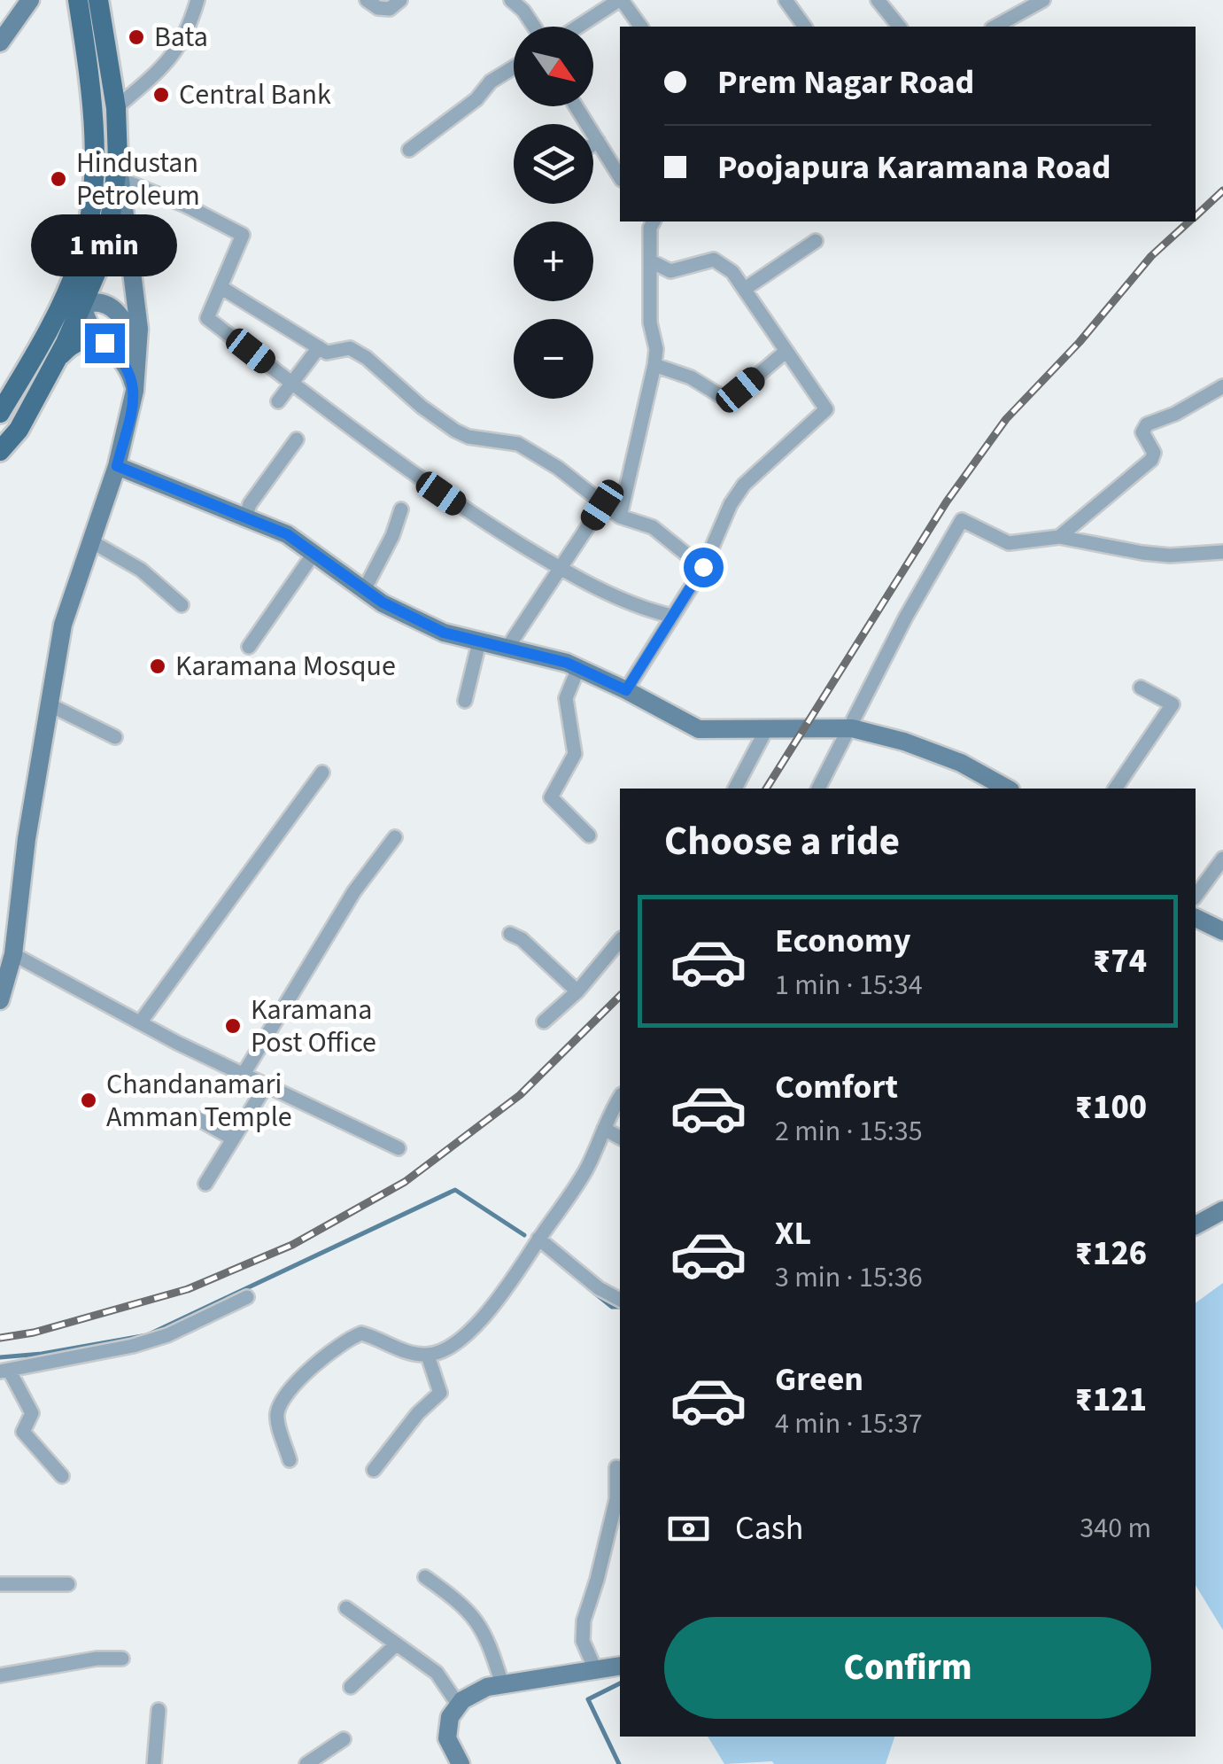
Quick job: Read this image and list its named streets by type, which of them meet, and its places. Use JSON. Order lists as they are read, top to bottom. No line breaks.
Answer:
{"places":["Bata","Central Bank","Hindustan Petroleum","Karamana Mosque","Karamana Post Office","Chandanamari Amman Temple"],"north":"bottom right","page":{"map_buttons":["+","−"],"banner":["Prem Nagar Road","Poojapura Karamana Road"],"bubble":"1 min","heading":"Choose a ride","list":[{"name":"Economy","note":"1 min · 15:34","value":"₹74"},{"name":"Comfort","note":"2 min · 15:35","value":"₹100"},{"name":"XL","note":"3 min · 15:36","value":"₹126"},{"name":"Green","note":"4 min · 15:37","value":"₹121"}],"pay":["Cash","340 m"],"buttons":"Confirm"}}
